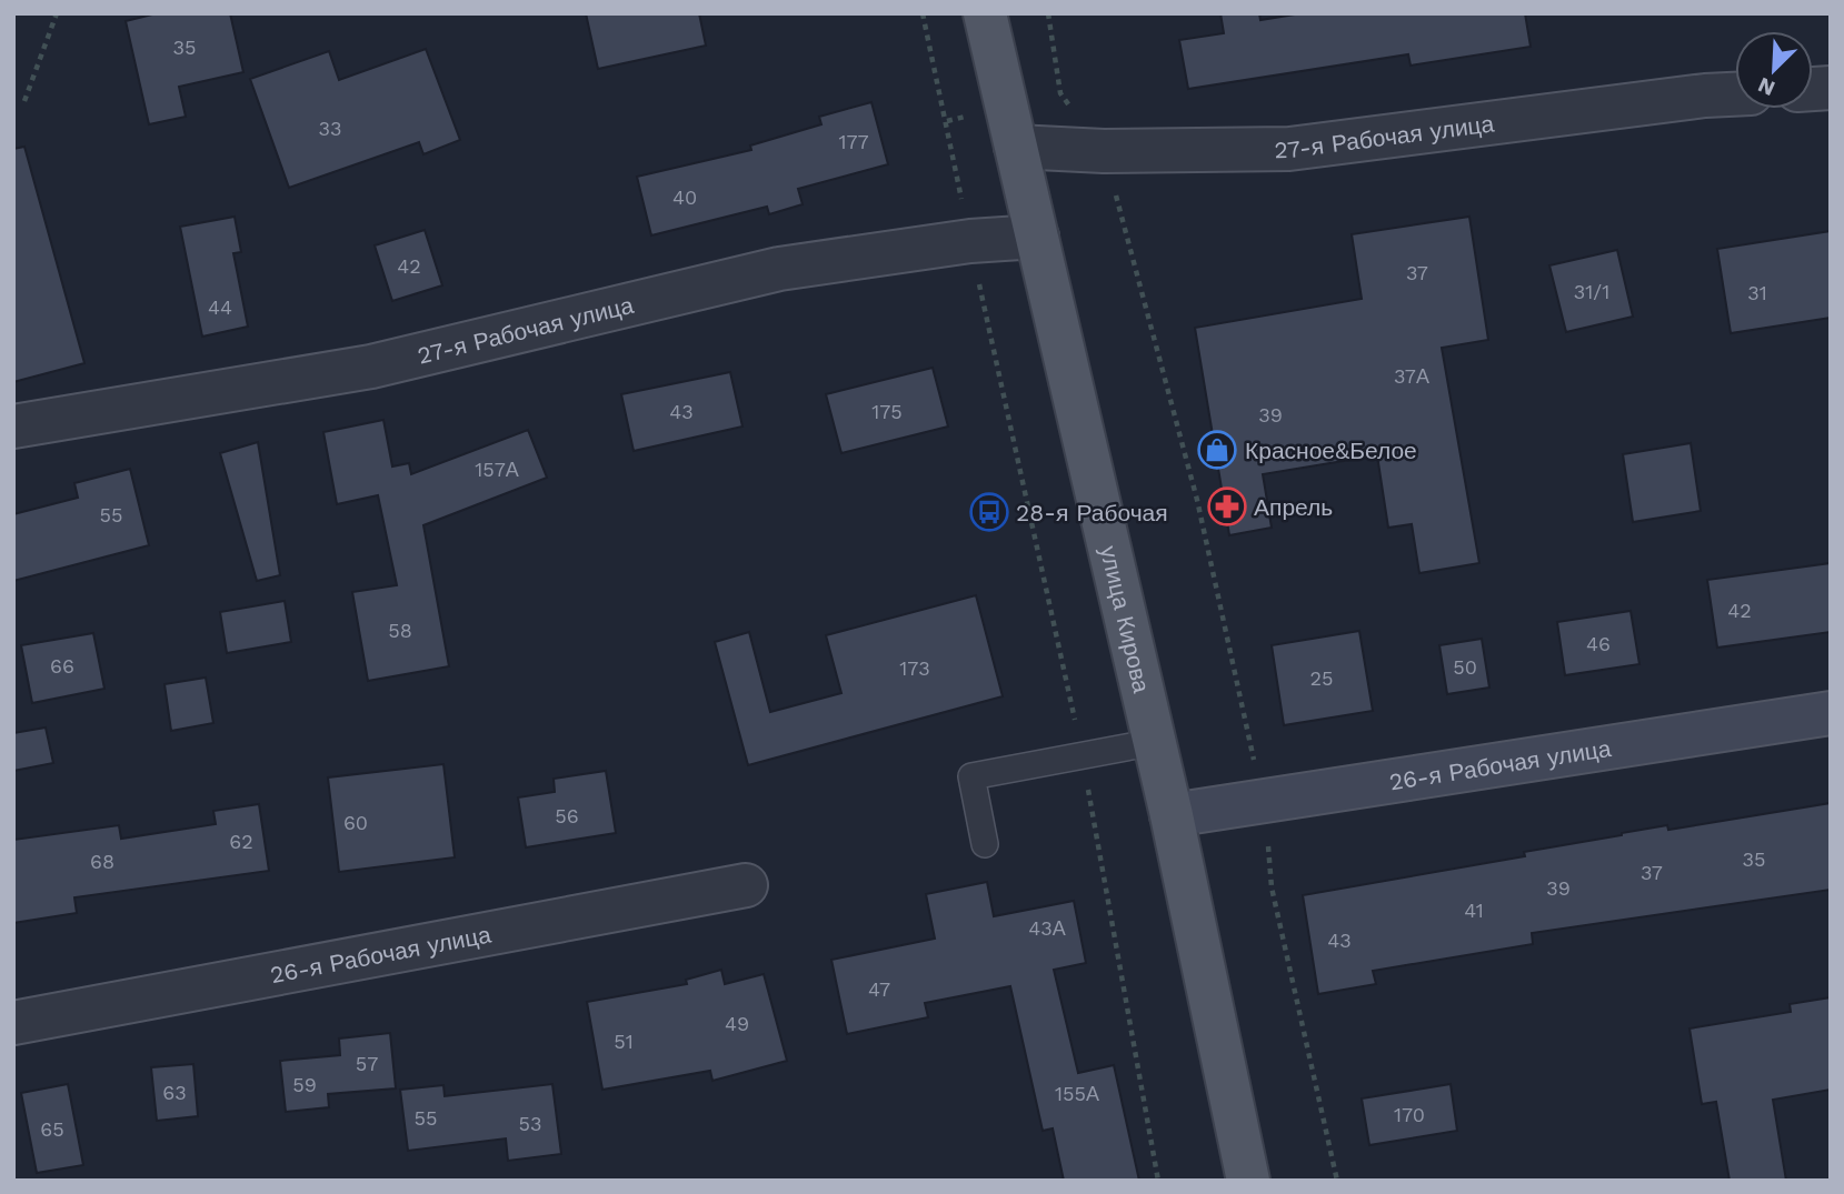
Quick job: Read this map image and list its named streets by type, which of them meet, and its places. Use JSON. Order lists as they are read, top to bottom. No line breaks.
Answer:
{"streets":{"main road":["улица Кирова","26-я Рабочая улица"],"street":["27-я Рабочая улица"]},"crossings":[["27-я Рабочая улица","улица Кирова"],["улица Кирова","26-я Рабочая улица"]],"places":{"shop":["Красное&Белое"],"pharmacy":["Апрель"],"bus stop":["28-я Рабочая"]},"house_numbers":["35","33","177","40","42","37","31/1","31","44","37А","43","175","39","157А","55","42","58","46","66","50","173","25","56","60","62","35","68","37","39","41","43А","43","47","49","51","57","59","63","155А","170","55","53","65"],"north":"bottom left"}
